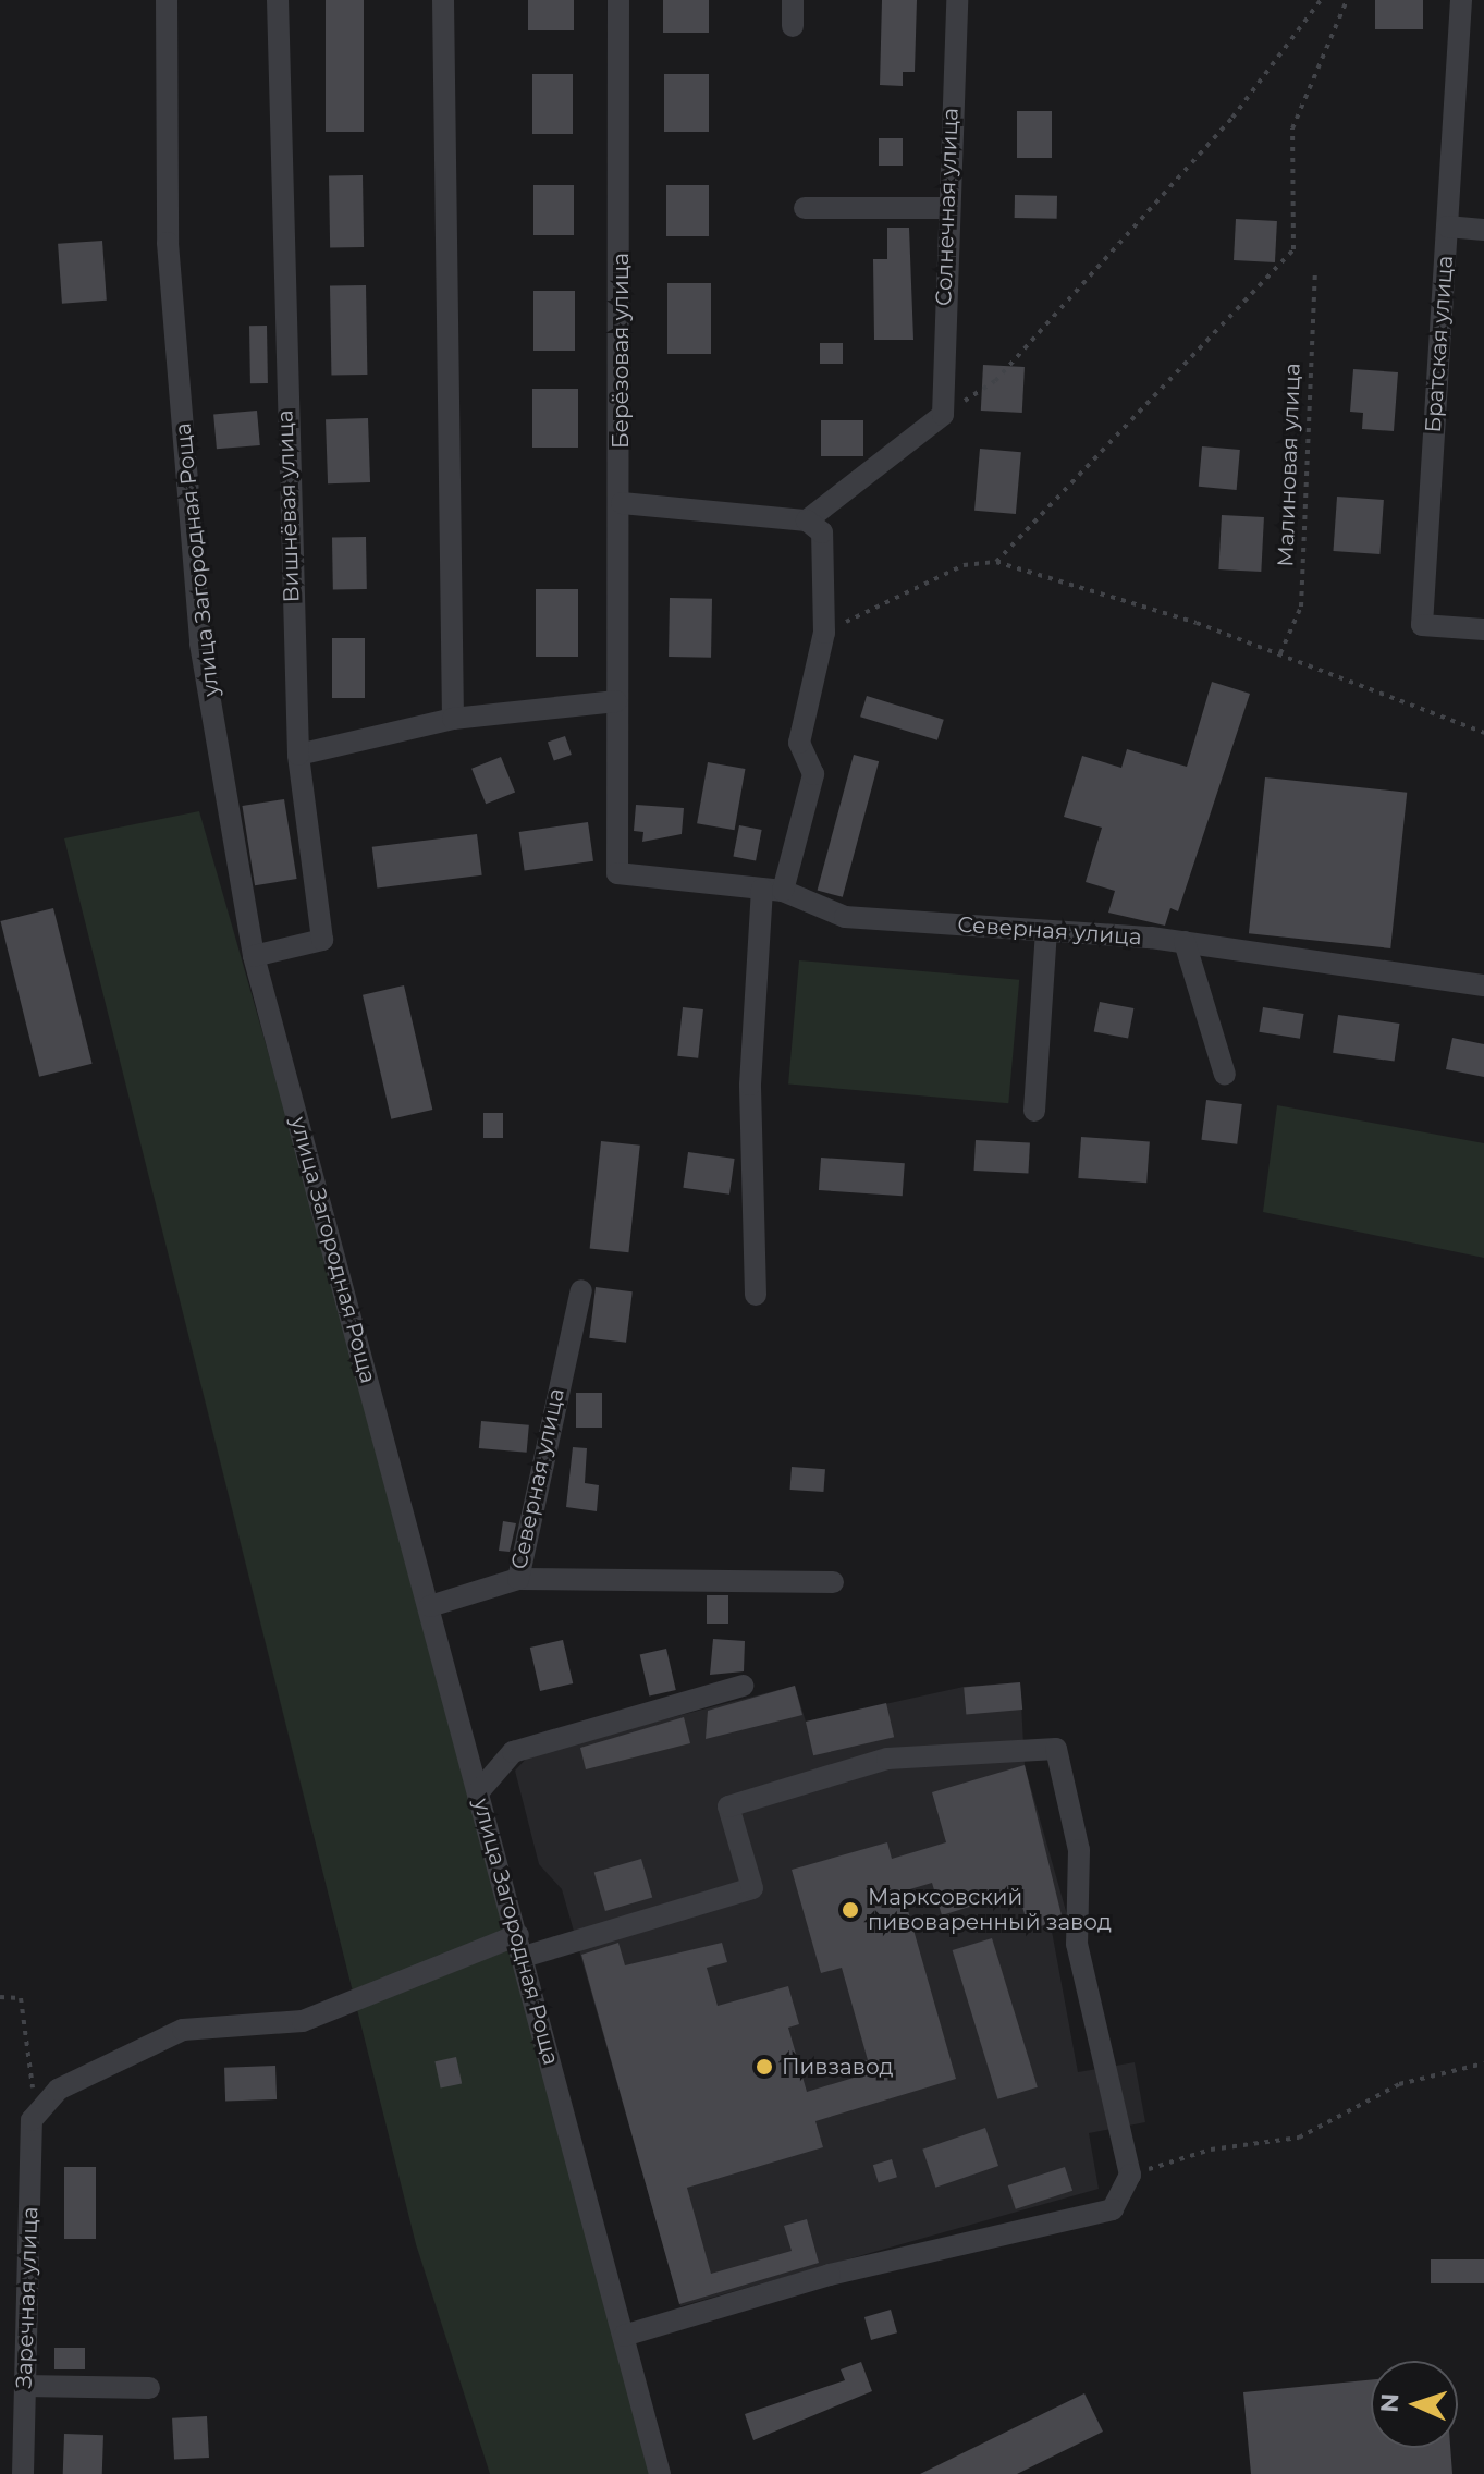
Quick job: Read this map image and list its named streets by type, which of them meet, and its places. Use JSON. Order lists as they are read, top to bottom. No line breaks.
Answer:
{"streets":{"street":["Солнечная улица","Братская улица","Берёзовая улица","Вишнёвая улица","улица Загородная Роща","Северная улица","Заречная улица"],"path":["Малиновая улица"]},"crossings":[["Берёзовая улица","Северная улица"],["Вишнёвая улица","улица Загородная Роща"],["улица Загородная Роща","Северная улица"]],"places":["Марксовский пивоваренный завод","Пивзавод"],"north":"left"}
